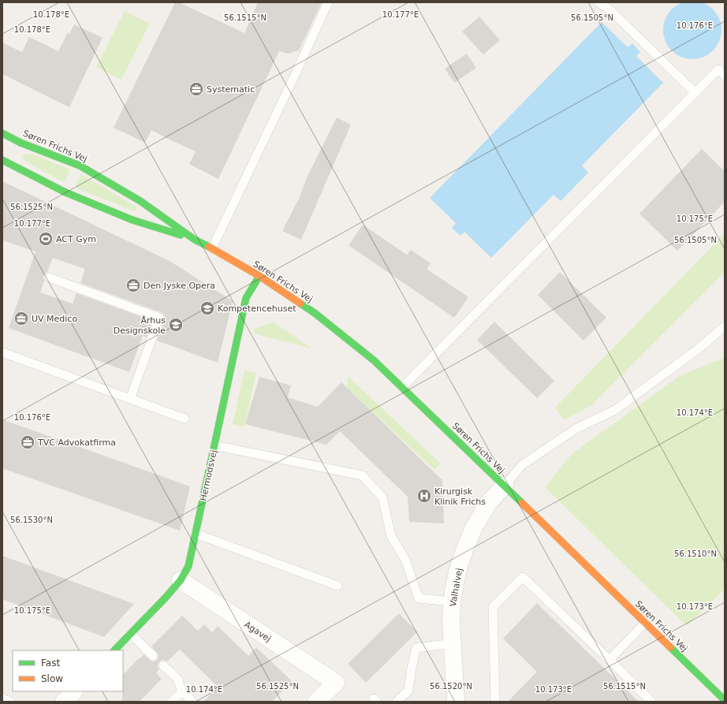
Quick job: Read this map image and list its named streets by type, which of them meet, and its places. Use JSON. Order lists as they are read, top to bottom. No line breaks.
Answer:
{"streets":{"street":["Søren Frichs Vej","Hermodsvej","Valhalvej","Agavej"]},"crossings":[["Søren Frichs Vej","Hermodsvej"],["Søren Frichs Vej","Valhalvej"],["Hermodsvej","Agavej"]],"places":{"office":["Systematic","Den Jyske Opera","UV Medico","TVC Advokatfirma"],"sports":["ACT Gym"],"school or university":["Kompetencehuset","Århus Designskole"],"hospital":["Kirurgisk Klinik Frichs"]},"legend":["Fast","Slow"],"coordinates":["10.178°E","10.177°E","56.1515°N","56.1505°N","10.176°E","56.1525°N","10.175°E","10.174°E","56.1530°N","56.1510°N","10.173°E","56.1520°N"]}
